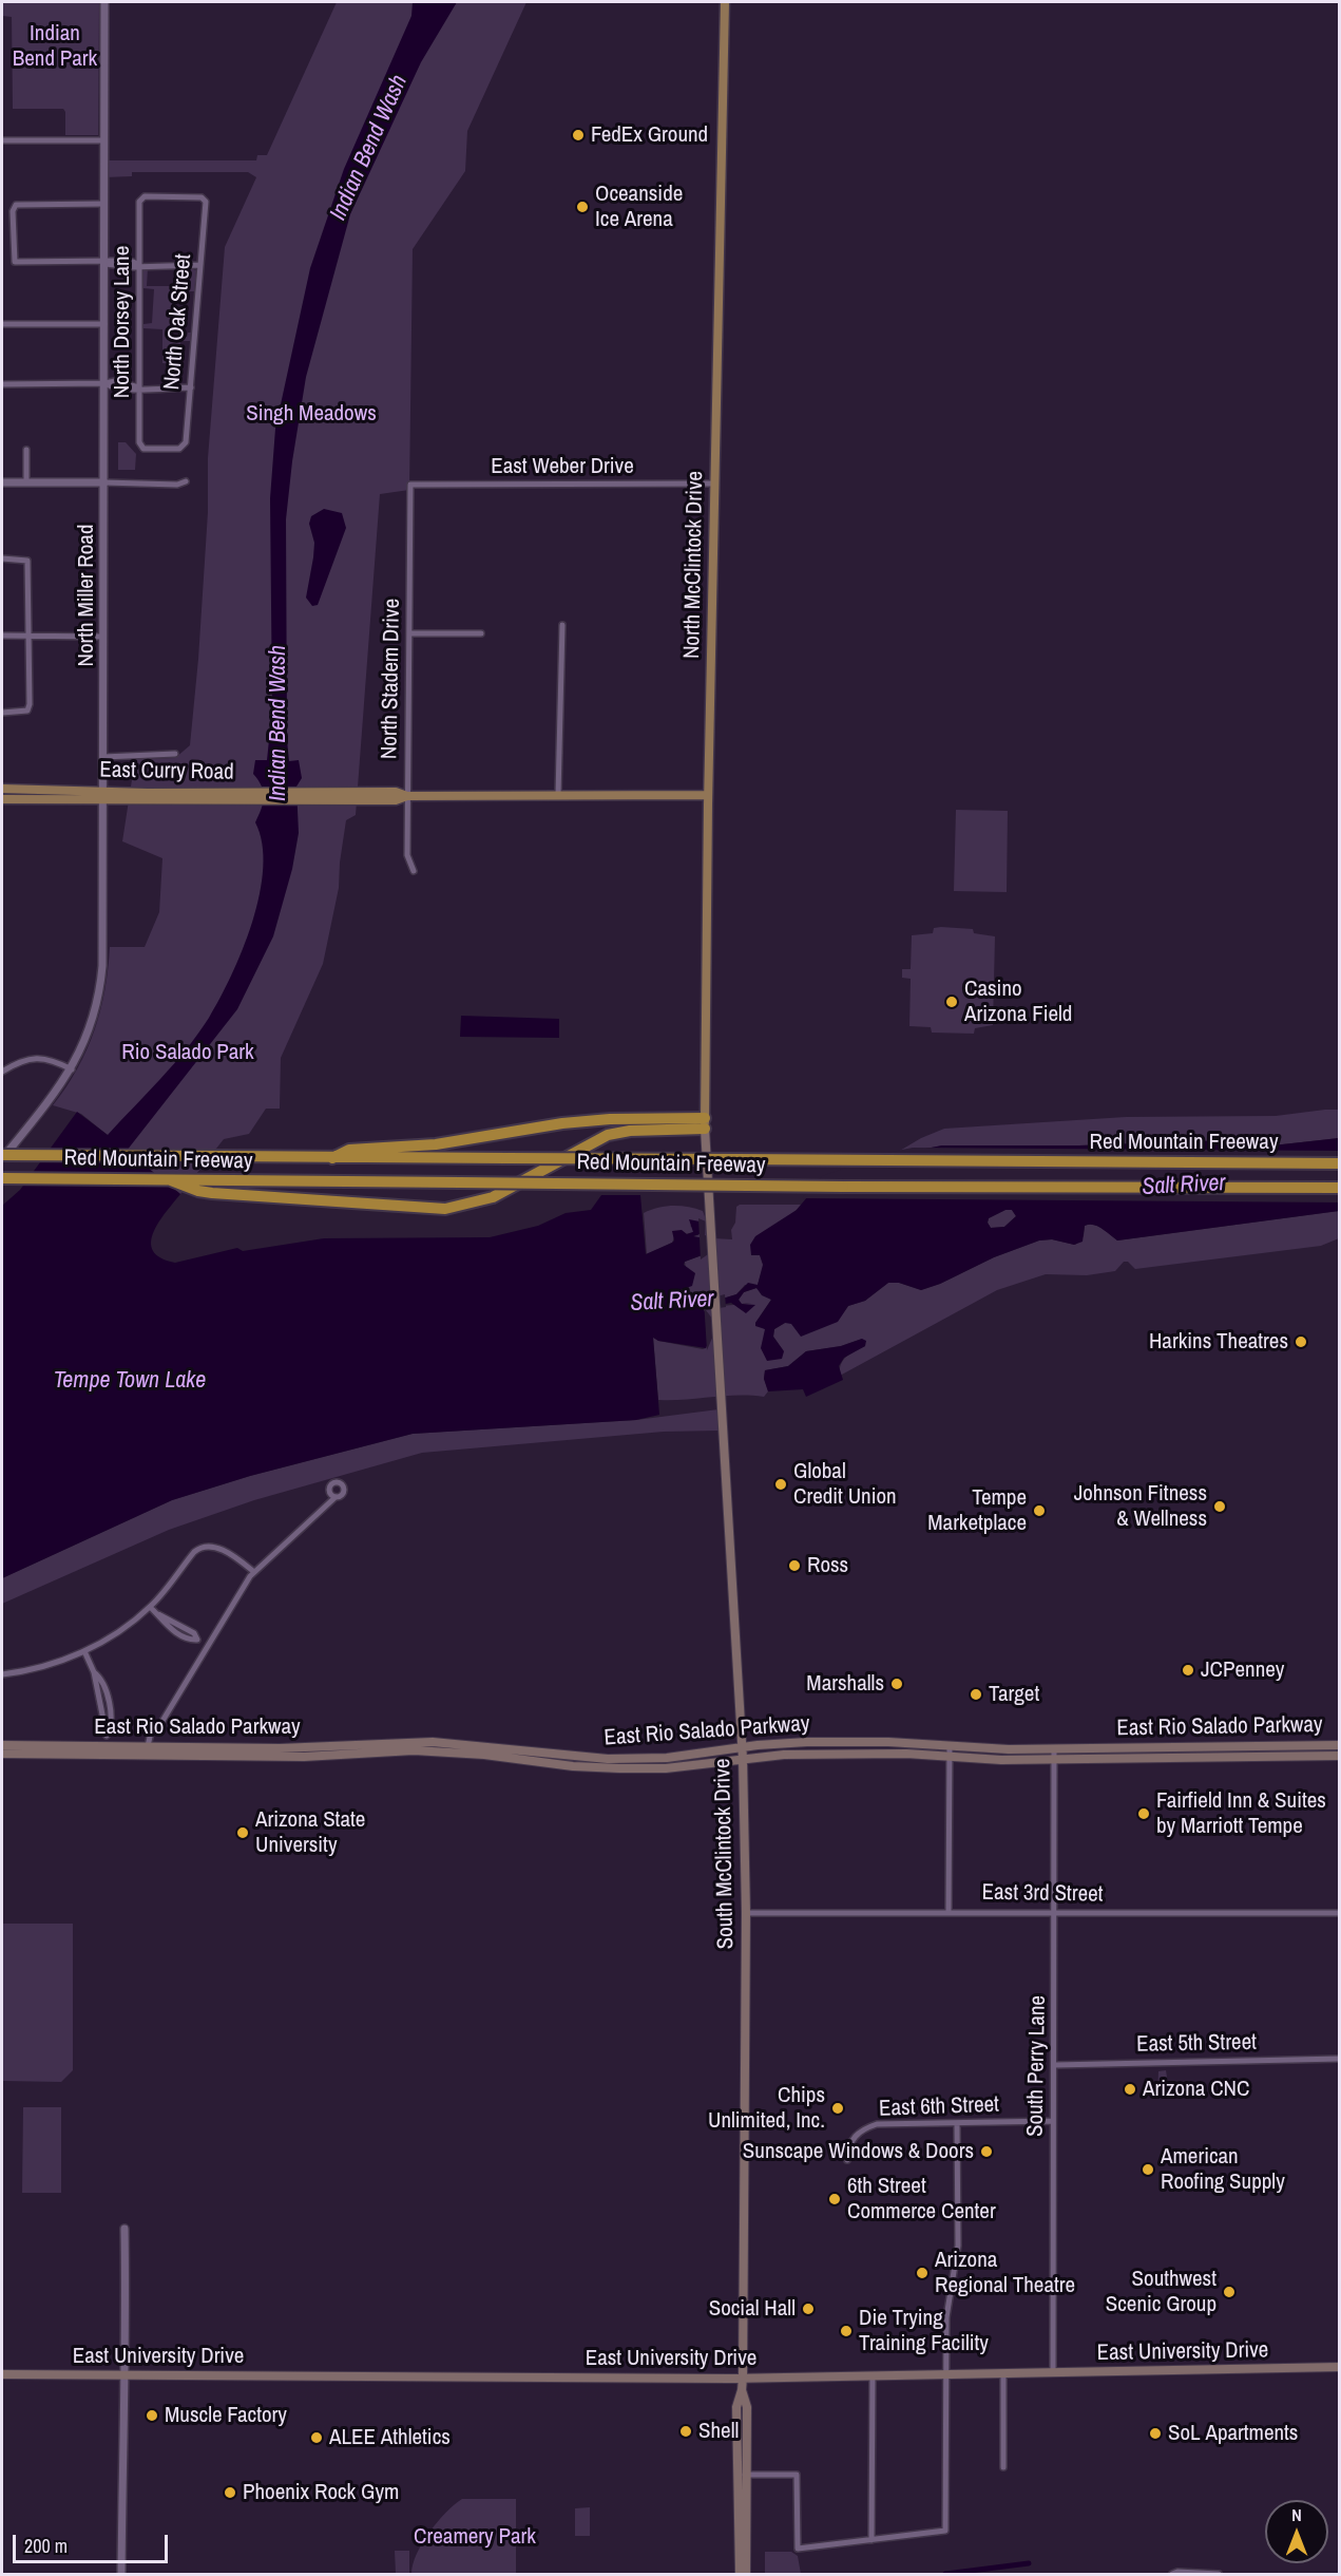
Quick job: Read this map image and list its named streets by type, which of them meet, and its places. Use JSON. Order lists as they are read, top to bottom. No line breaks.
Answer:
{"streets":{"highway":["Red Mountain Freeway"],"main road":["North McClintock Drive","East Curry Road","East Rio Salado Parkway","South McClintock Drive","East University Drive"],"street":["North Dorsey Lane","North Oak Street","East Weber Drive","North Miller Road","North Stadem Drive","East 3rd Street","East 5th Street","South Perry Lane","East 6th Street"]},"crossings":[["North Dorsey Lane","North Oak Street"],["East Weber Drive","North McClintock Drive"],["East Weber Drive","North Stadem Drive"],["North McClintock Drive","East Curry Road"],["North McClintock Drive","South McClintock Drive"],["North Miller Road","East Curry Road"],["North Miller Road","Red Mountain Freeway"],["North Stadem Drive","East Curry Road"],["East Rio Salado Parkway","South McClintock Drive"],["East Rio Salado Parkway","South Perry Lane"],["South McClintock Drive","East 3rd Street"],["South McClintock Drive","East University Drive"],["East 3rd Street","South Perry Lane"],["East 5th Street","South Perry Lane"],["South Perry Lane","East 6th Street"],["South Perry Lane","East University Drive"]],"water":["Indian Bend Wash","Salt River","Tempe Town Lake"],"parks":["Indian Bend Park","Singh Meadows","Rio Salado Park","Creamery Park"],"places":["FedEx Ground","Oceanside Ice Arena","Casino Arizona Field","Harkins Theatres","Global Credit Union","Johnson Fitness & Wellness","Tempe Marketplace","Ross","JCPenney","Marshalls","Target","Fairfield Inn & Suites by Marriott Tempe","Arizona State University","Arizona CNC","Chips Unlimited, Inc.","Sunscape Windows & Doors","American Roofing Supply","6th Street Commerce Center","Arizona Regional Theatre","Southwest Scenic Group","Social Hall","Die Trying Training Facility","Muscle Factory","Shell","SoL Apartments","ALEE Athletics","Phoenix Rock Gym"],"scale_bar":"200 m","north":"top"}
